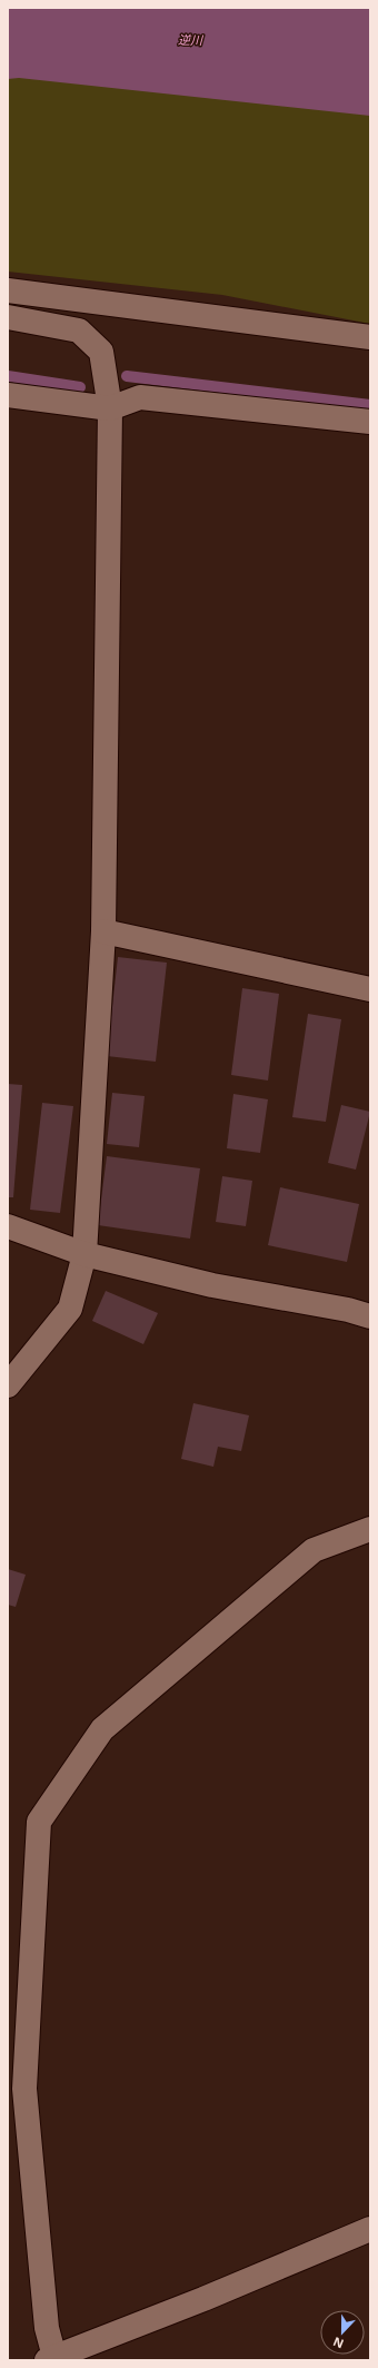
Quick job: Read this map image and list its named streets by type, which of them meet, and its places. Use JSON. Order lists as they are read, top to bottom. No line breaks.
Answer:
{"water":["逆川"],"north":"bottom"}
